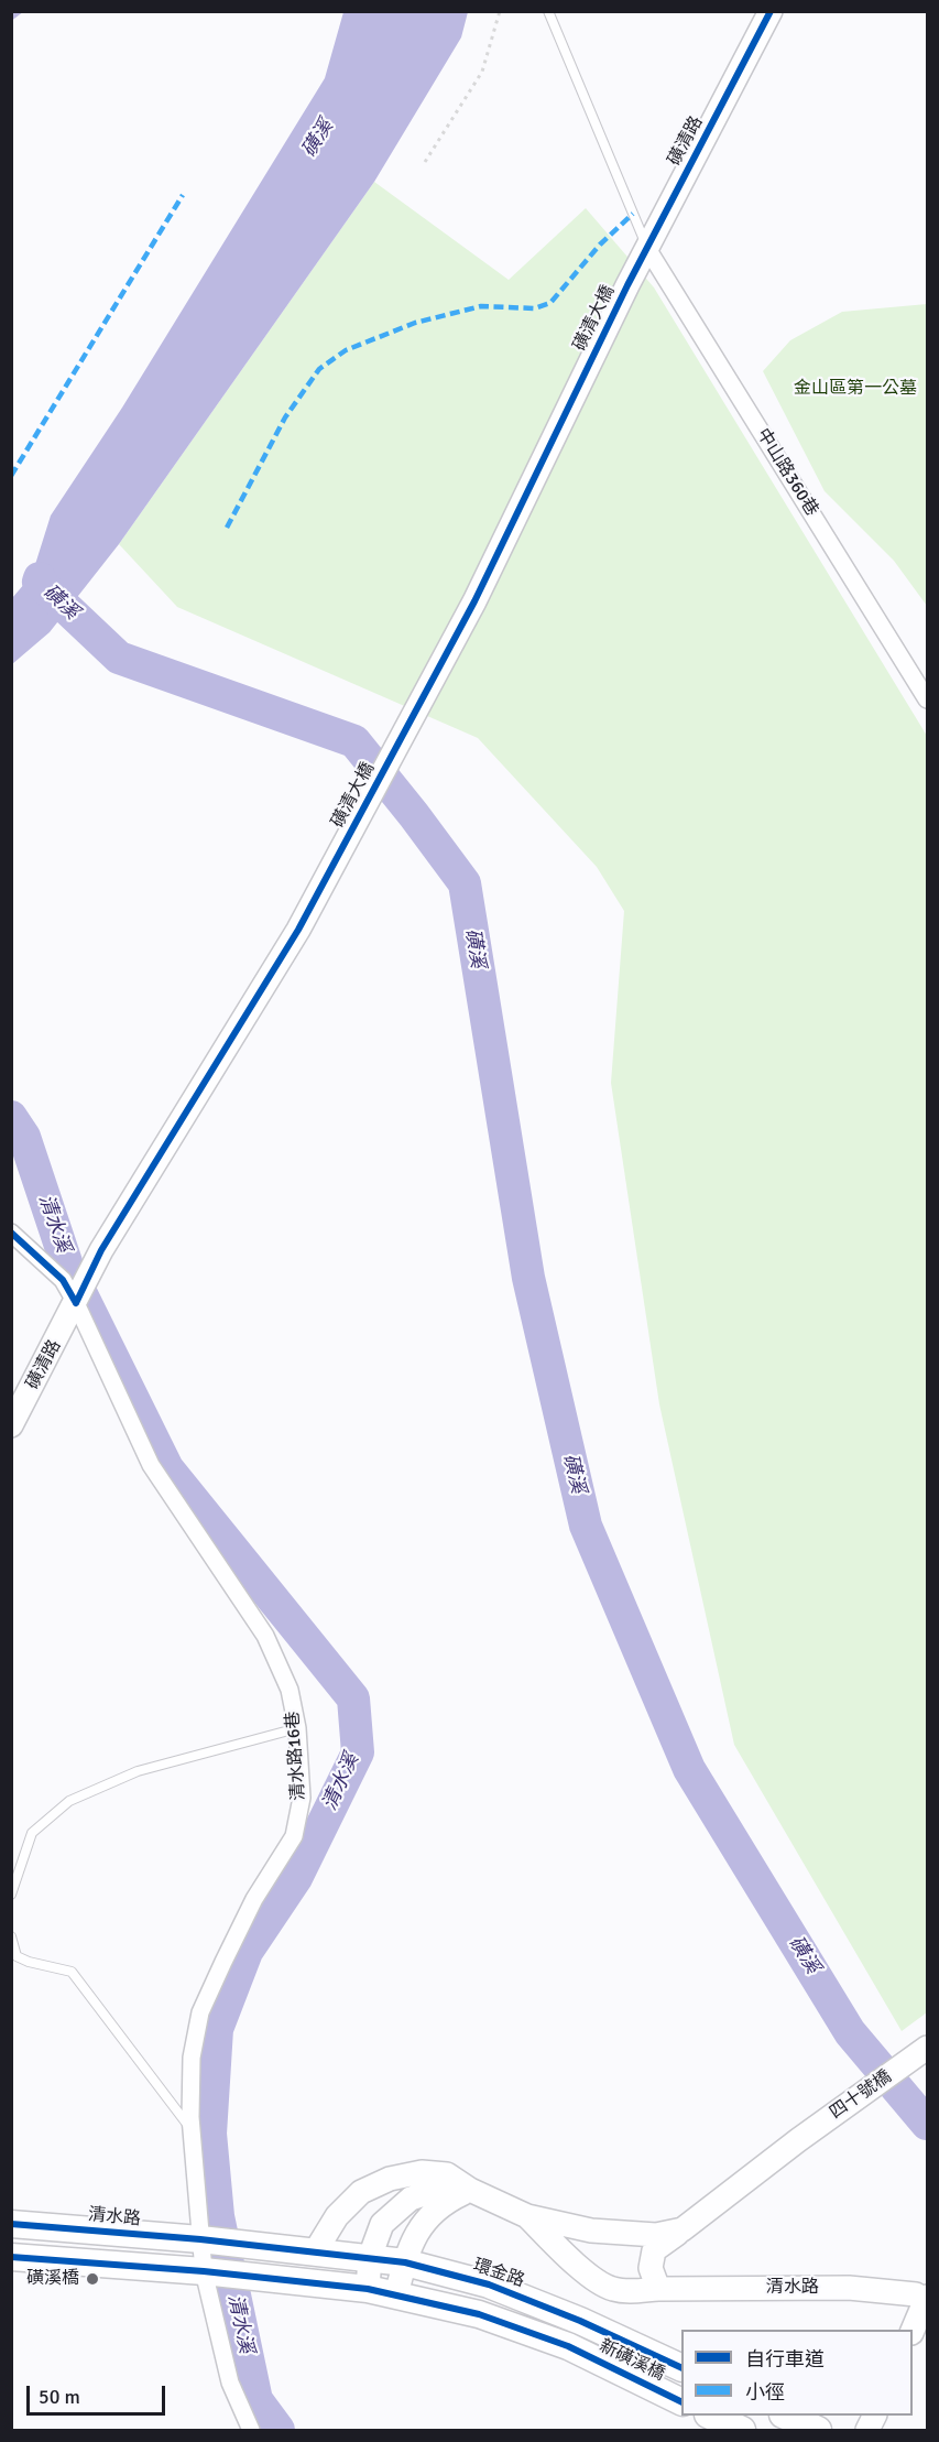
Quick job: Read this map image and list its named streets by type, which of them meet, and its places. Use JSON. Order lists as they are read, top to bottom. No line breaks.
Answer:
{"streets":{"main road":["清水路","環金路","新磺溪橋"],"street":["磺清路","磺清大橋","中山路360巷","清水路16巷","四十號橋"]},"crossings":[["磺清路","磺清大橋"],["磺清路","中山路360巷"],["磺清路","清水路16巷"],["磺清大橋","清水路16巷"],["清水路16巷","清水路"],["四十號橋","清水路"],["環金路","新磺溪橋"]],"water":["磺溪","清水溪"],"parks":["金山區第一公墓"],"places":["磺溪橋"],"legend":["自行車道","小徑"],"scale_bar":"50 m"}
